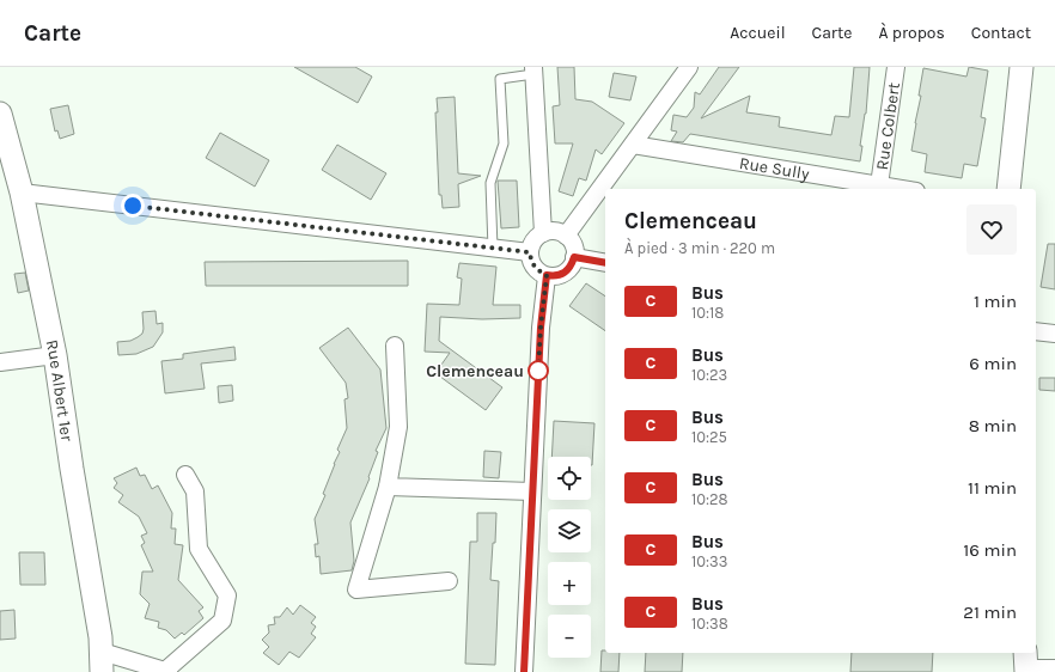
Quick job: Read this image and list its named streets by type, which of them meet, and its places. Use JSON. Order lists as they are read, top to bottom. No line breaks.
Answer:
{"streets":{"street":["Rue Colbert","Rue Sully","Rue Albert 1er"]},"crossings":[["Rue Colbert","Rue Sully"]],"places":["Clemenceau"],"lines":["bus line C"],"page":{"header":"Carte","nav":["Accueil","Carte","À propos","Contact"],"heading":["Clemenceau","À pied · 3 min · 220 m"],"list":[{"mark":"C","name":"Bus","note":"10:18","value":"1 min"},{"mark":"C","name":"Bus","note":"10:23","value":"6 min"},{"mark":"C","name":"Bus","note":"10:25","value":"8 min"},{"mark":"C","name":"Bus","note":"10:28","value":"11 min"},{"mark":"C","name":"Bus","note":"10:33","value":"16 min"},{"mark":"C","name":"Bus","note":"10:38","value":"21 min"}],"map_buttons":["+","−"]}}
